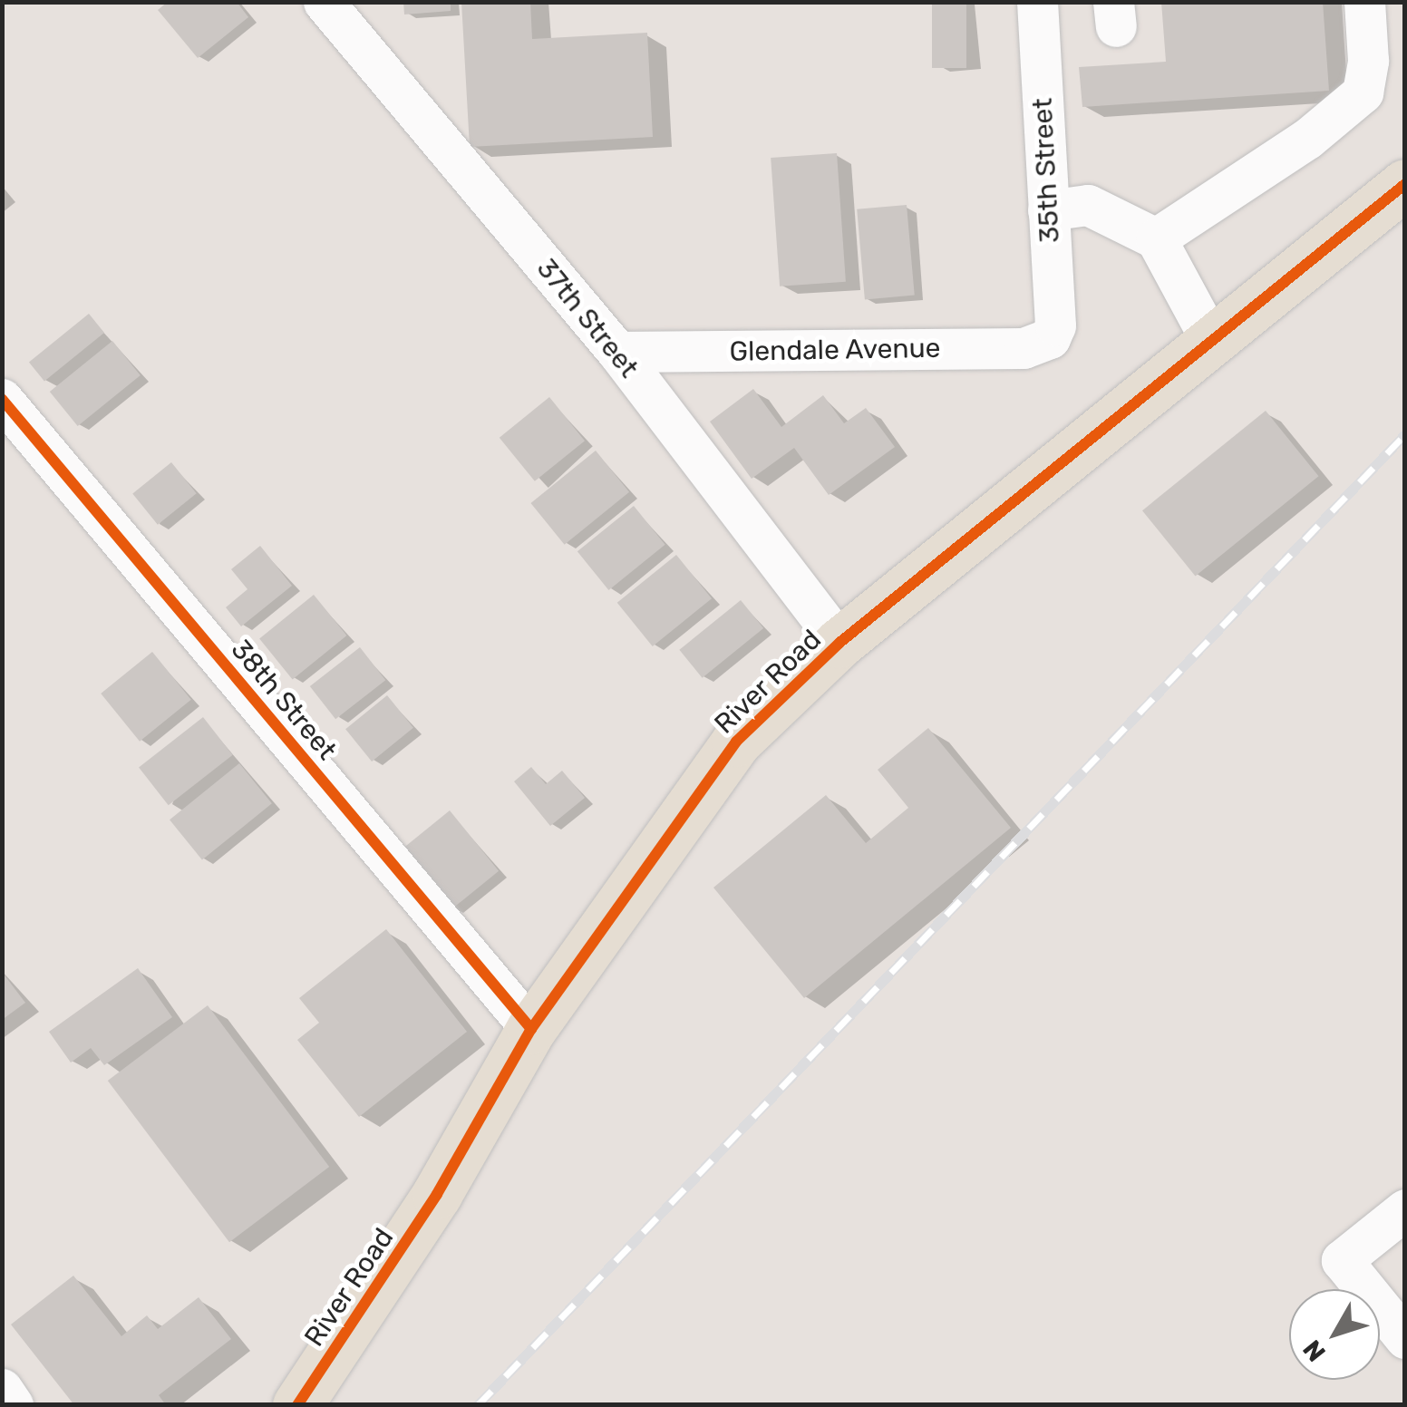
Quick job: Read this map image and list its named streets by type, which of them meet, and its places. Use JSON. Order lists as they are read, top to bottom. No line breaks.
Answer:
{"streets":{"main road":["River Road"],"street":["35th Street","37th Street","Glendale Avenue","38th Street"]},"crossings":[["35th Street","Glendale Avenue"],["37th Street","Glendale Avenue"],["37th Street","River Road"],["River Road","38th Street"]],"north":"bottom left"}
